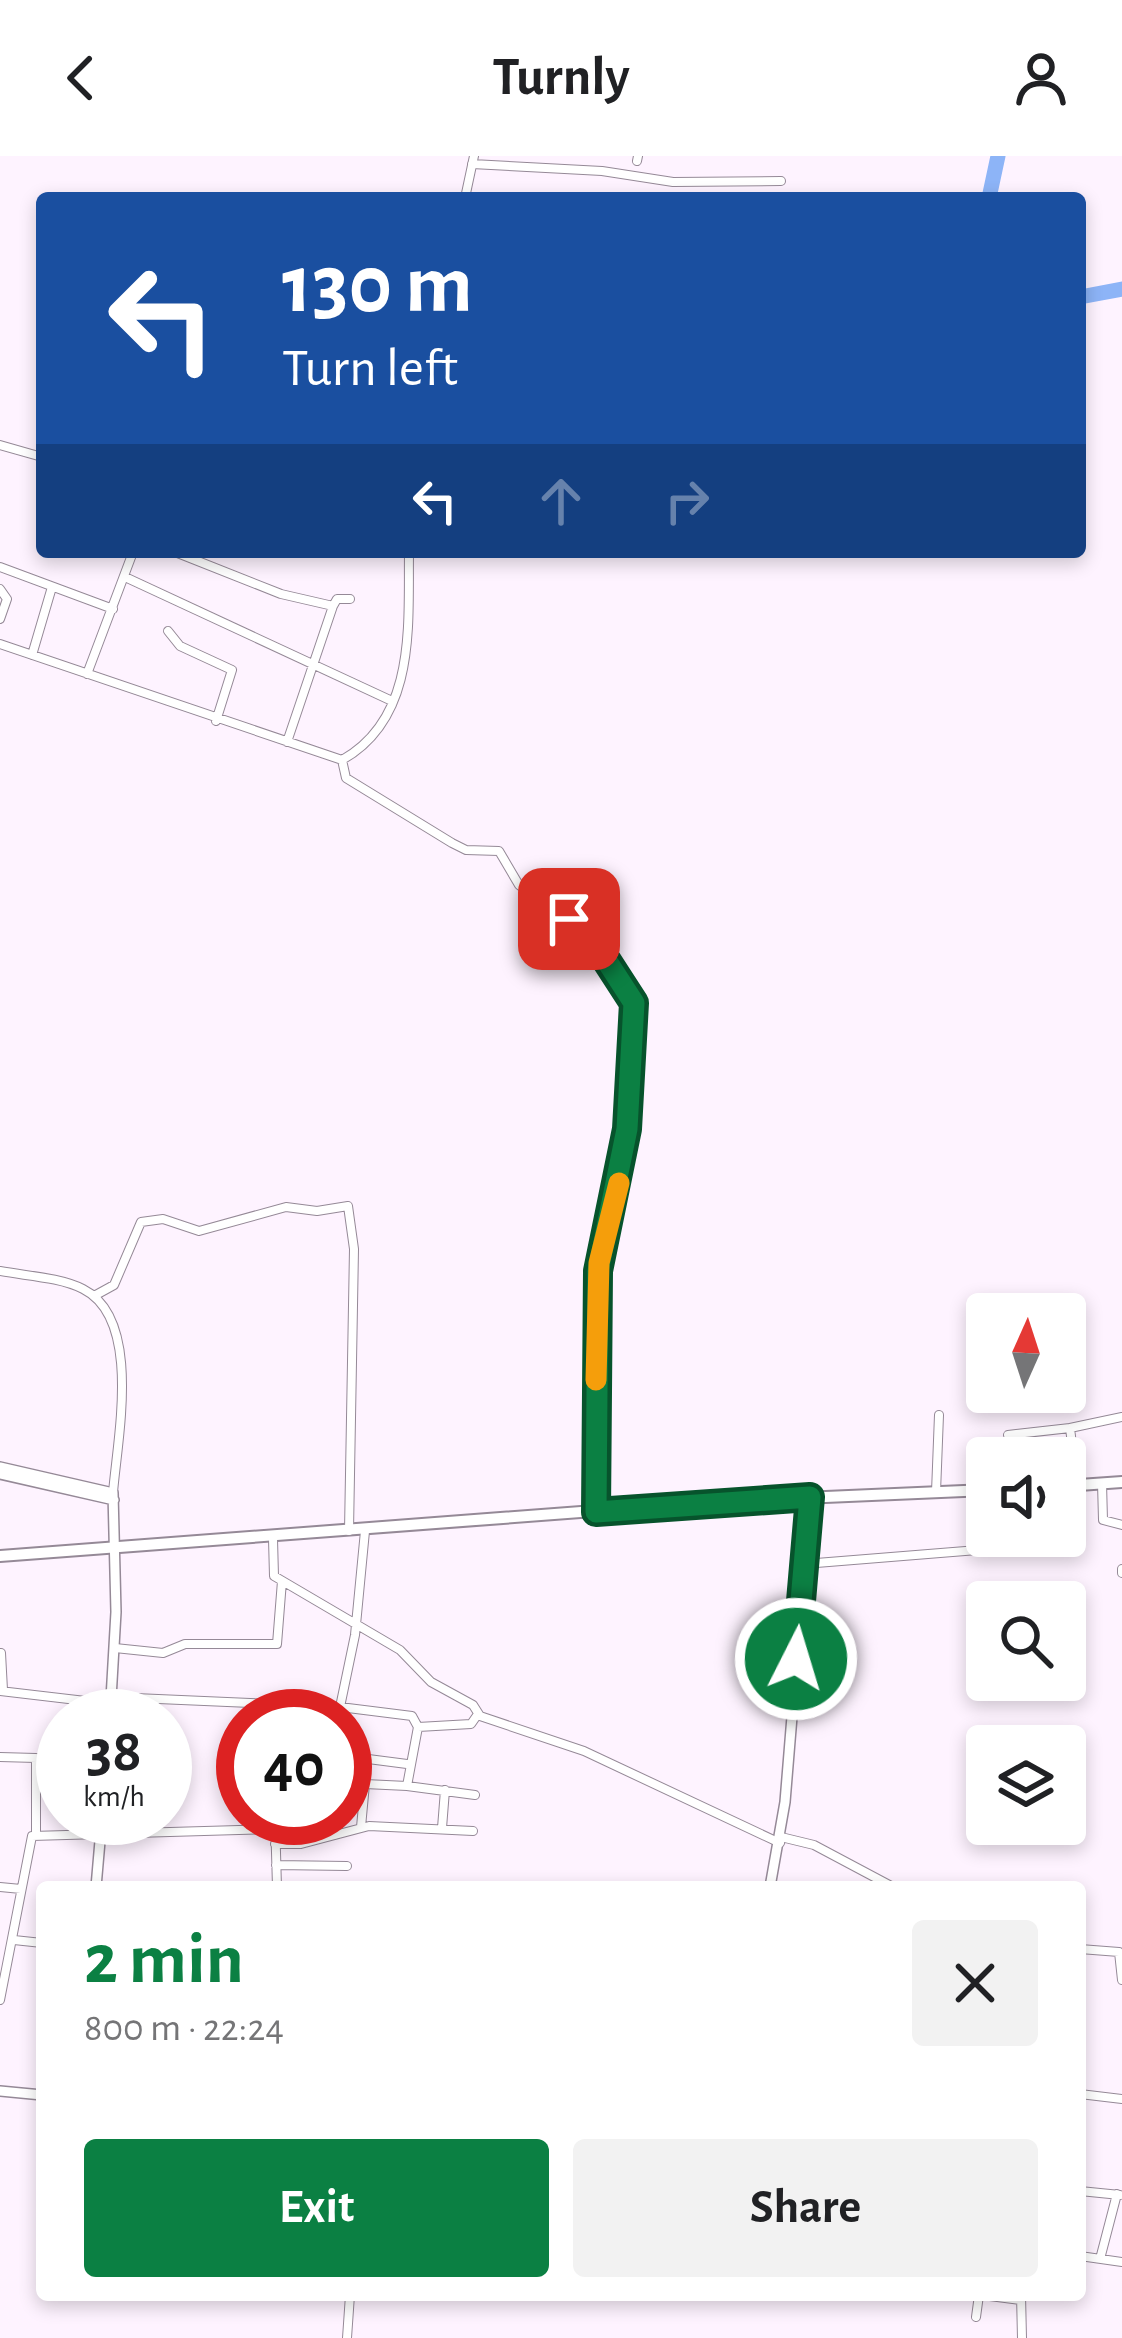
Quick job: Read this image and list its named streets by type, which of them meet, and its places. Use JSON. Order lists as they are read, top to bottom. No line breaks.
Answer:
{"north":"top","page":{"header":"Turnly","turn":["130 m","Turn left"],"speed":"38 km/h","limit":"40","heading":["2 min","800 m · 22:24"],"buttons":["Exit","Share"]}}
